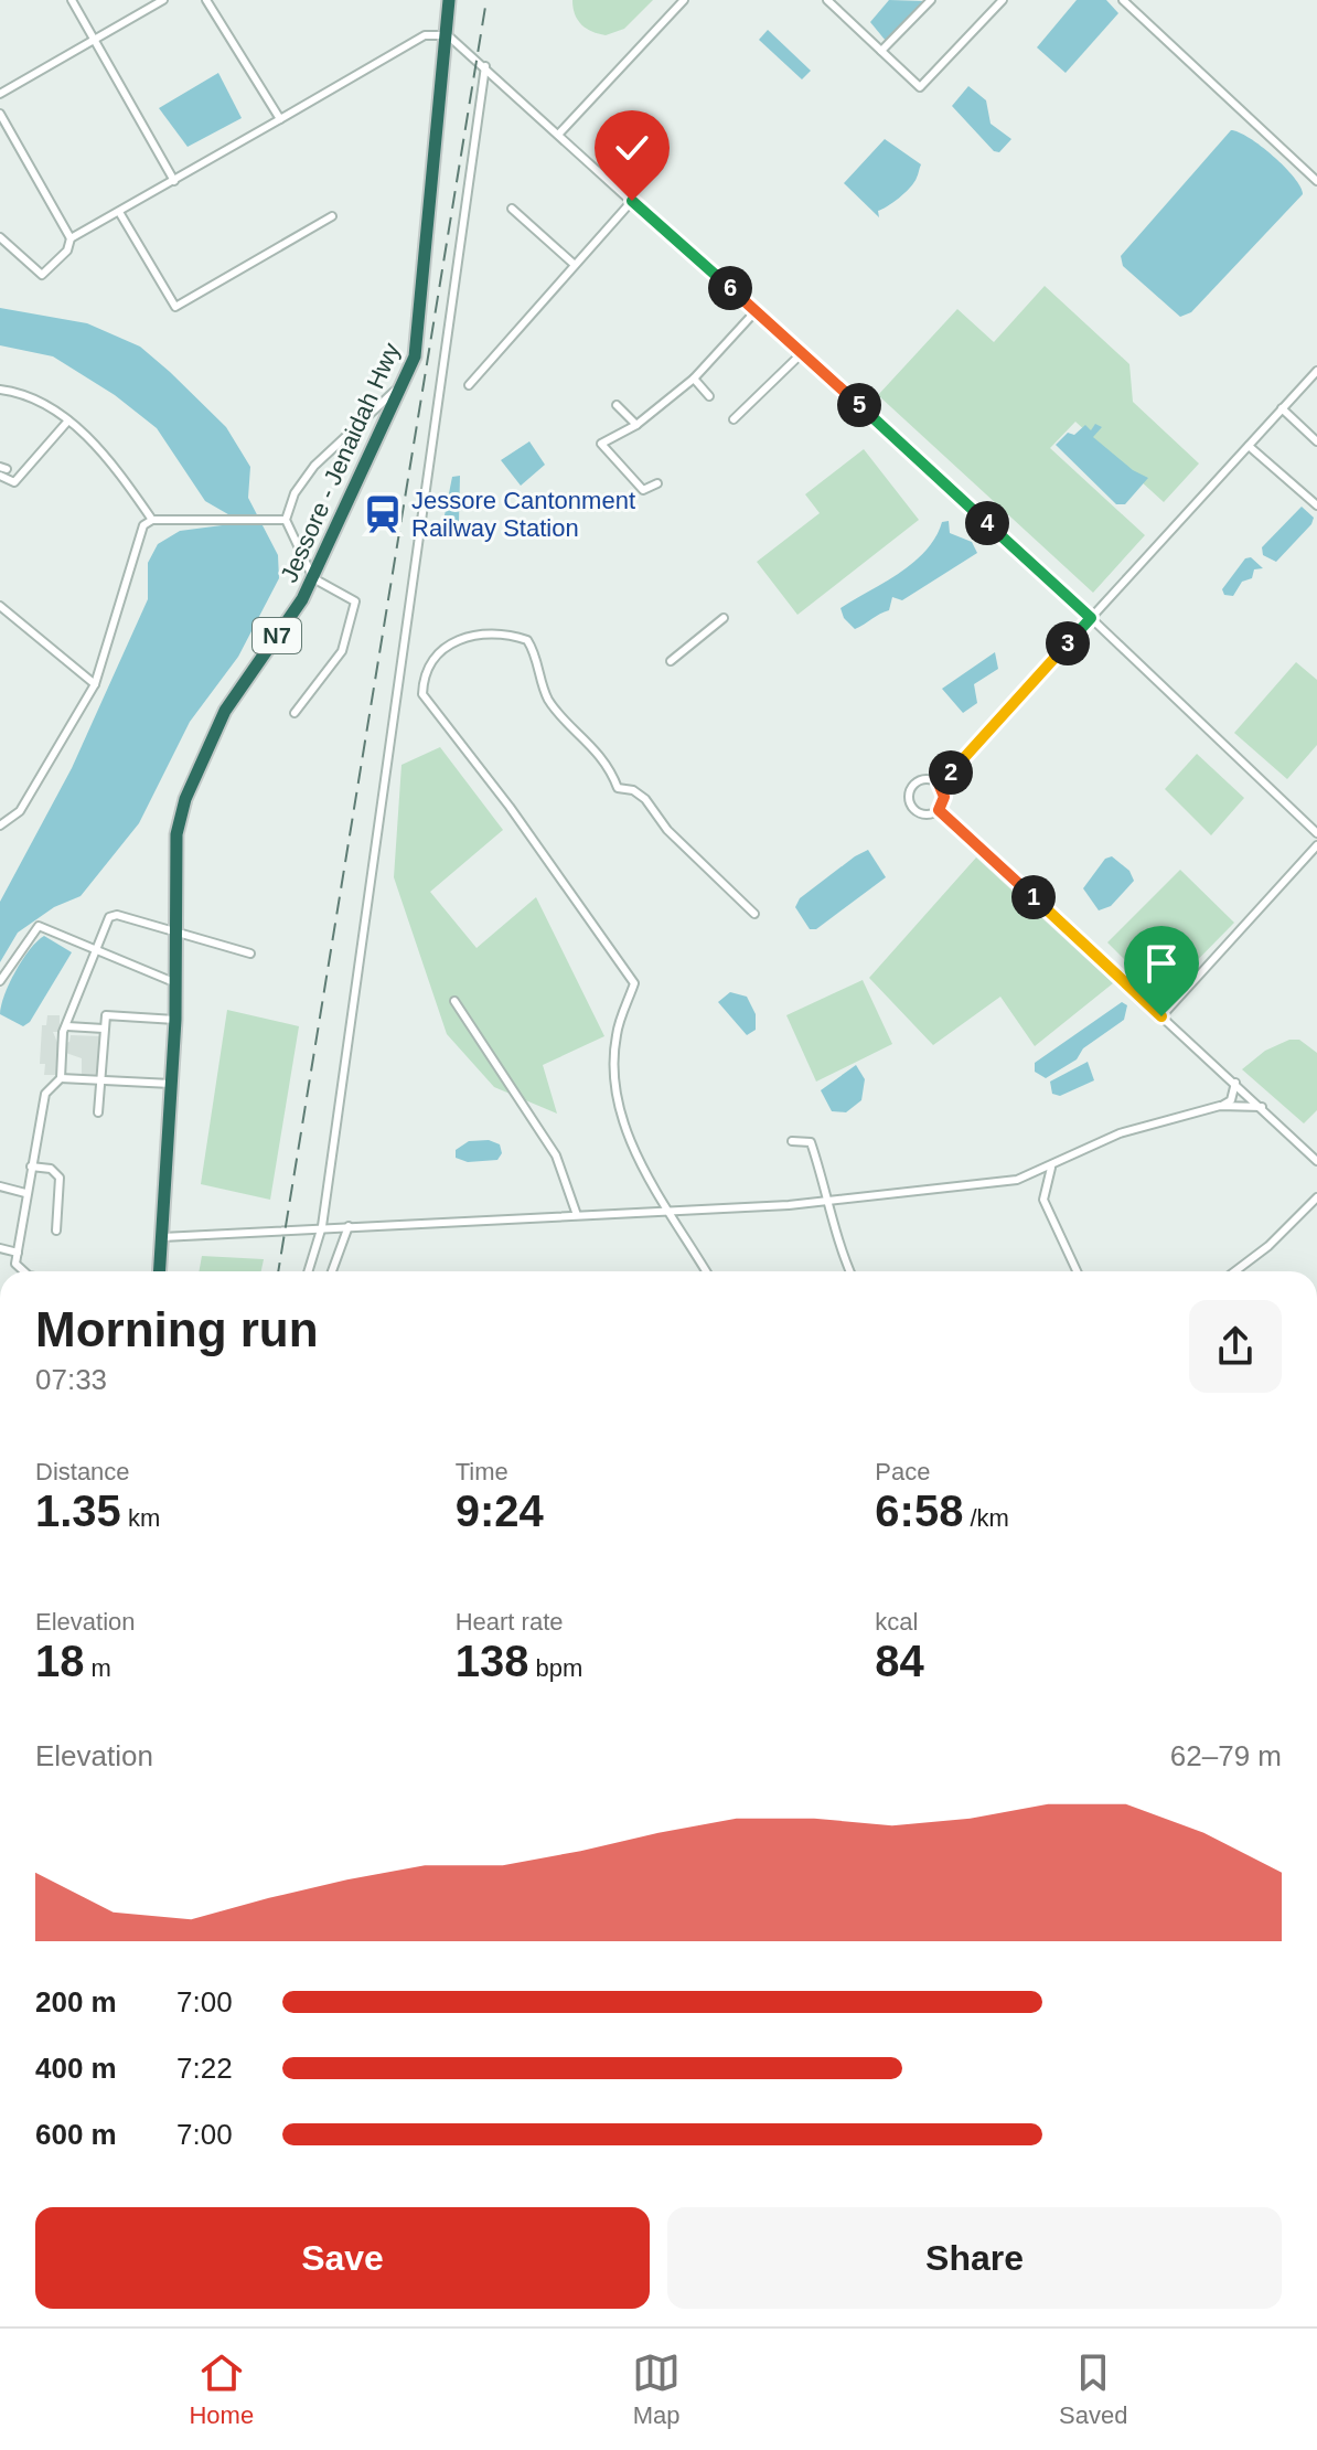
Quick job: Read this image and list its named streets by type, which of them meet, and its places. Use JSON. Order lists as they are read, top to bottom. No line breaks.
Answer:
{"streets":{"highway":["Jessore - Jenaidah Hwy","N7"]},"places":{"station":["Jessore Cantonment Railway Station"]},"page":{"pins":["6","5","4","3","2","1"],"heading":["Morning run","07:33"],"stats":[["Distance","1.35 km"],["Time","9:24"],["Pace","6:58 /km"],["Elevation","18 m"],["Heart rate","138 bpm"],["kcal","84"]],"chart":["Elevation","62–79 m"],"list":[{"name":"200 m","note":"7:00"},{"name":"400 m","note":"7:22"},{"name":"600 m","note":"7:00"}],"buttons":["Save","Share"],"tabs":["Home","Map","Saved"]}}
